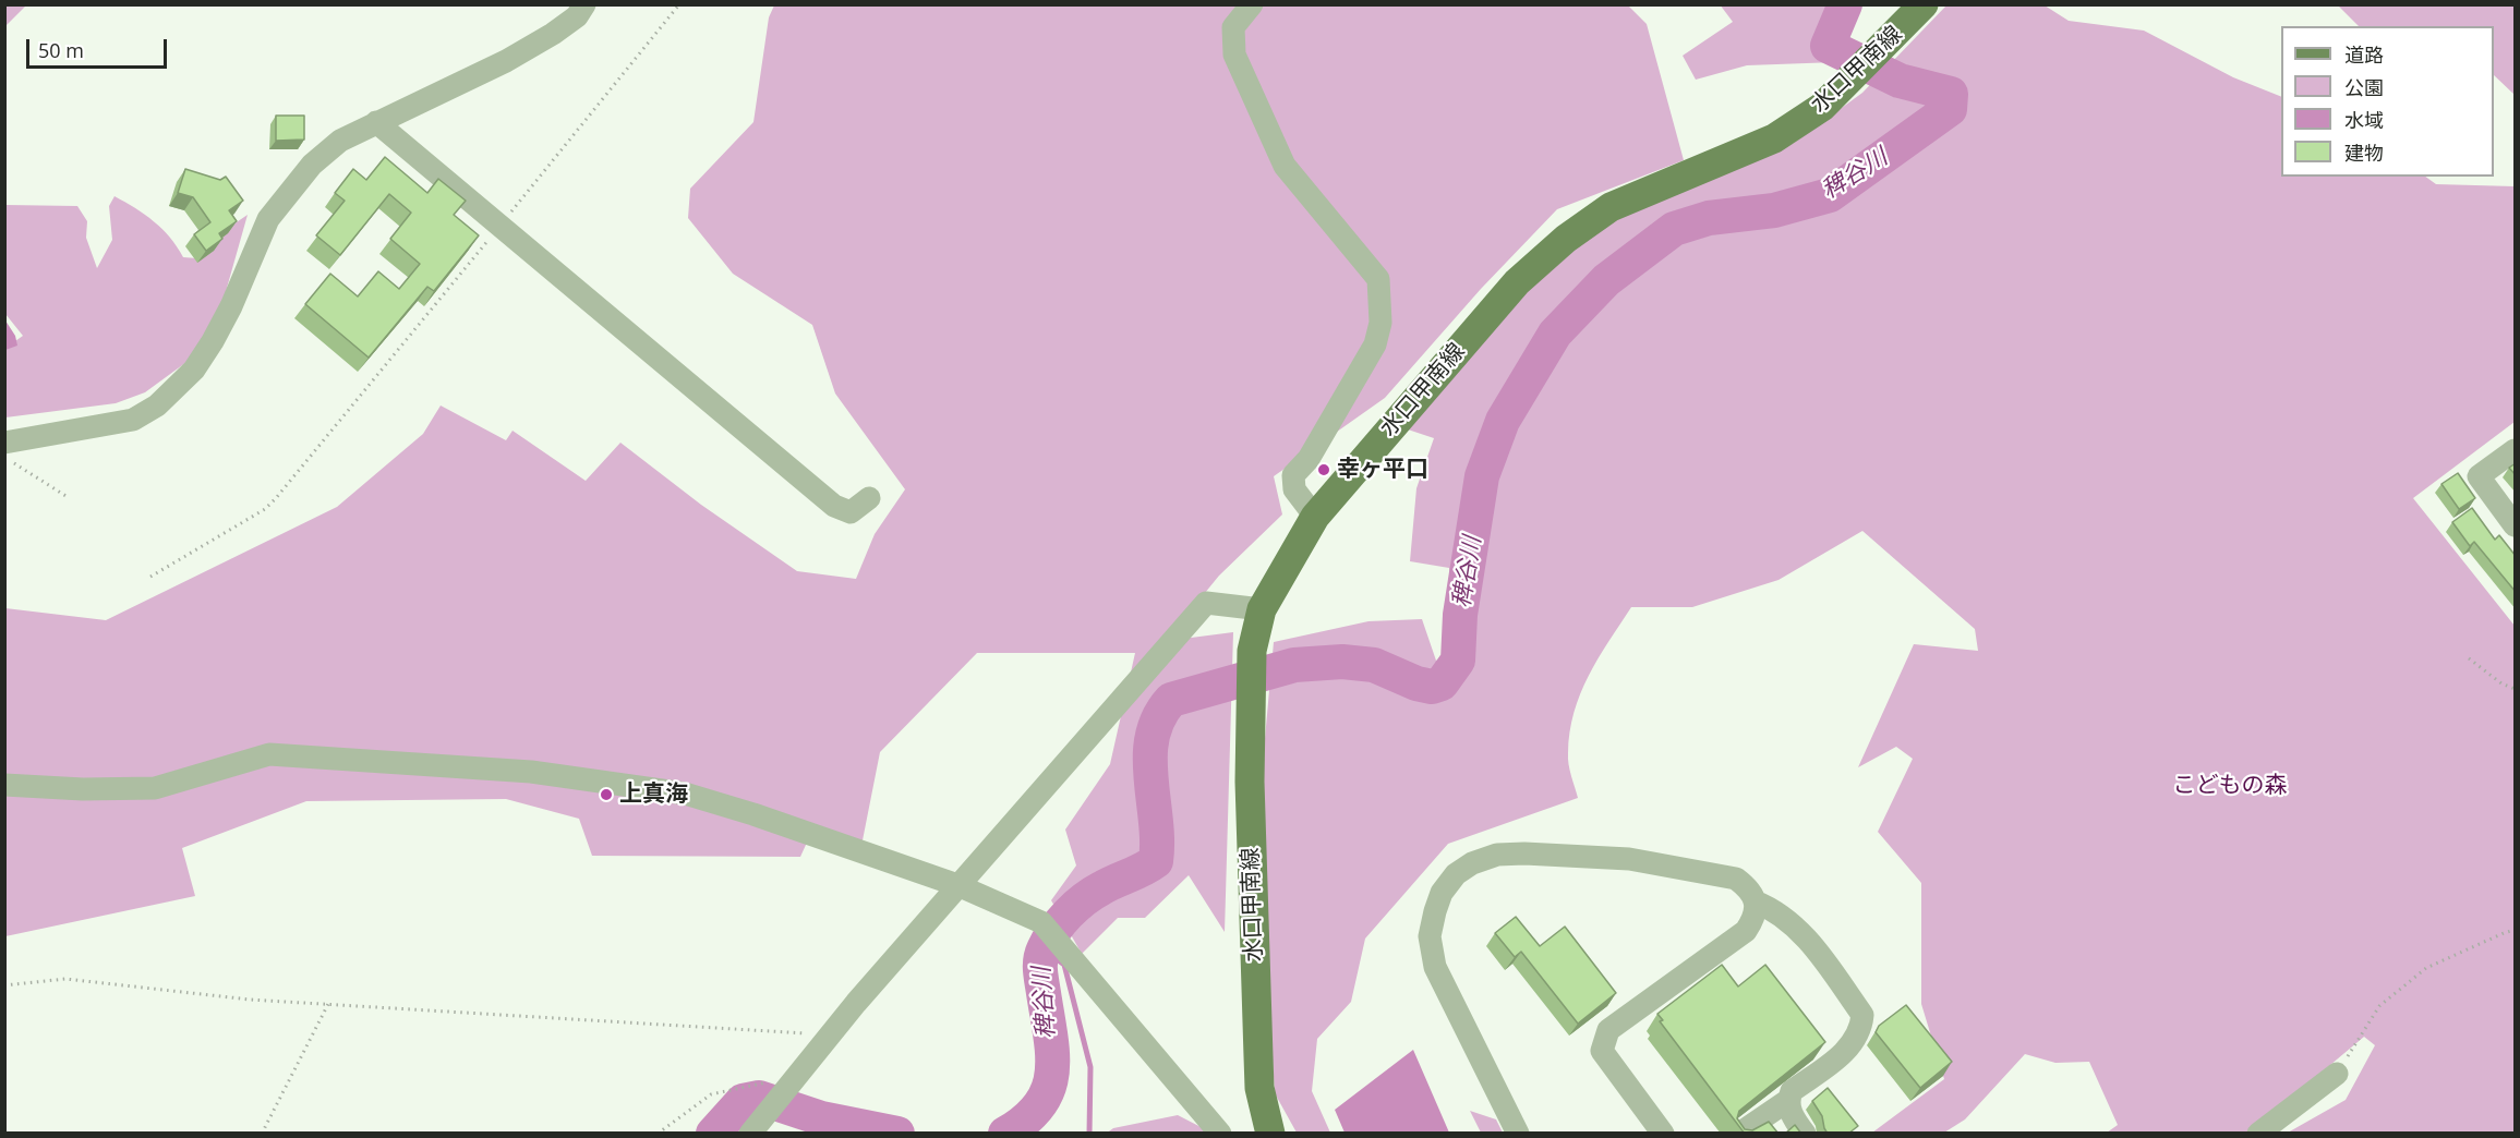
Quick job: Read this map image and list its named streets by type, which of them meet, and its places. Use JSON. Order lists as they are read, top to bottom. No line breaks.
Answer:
{"streets":{"main road":["水口甲南線"]},"water":["稗谷川"],"parks":["こどもの森"],"places":["幸ヶ平口","上真海"],"legend":["道路","公園","水域","建物"],"scale_bar":"50 m"}
